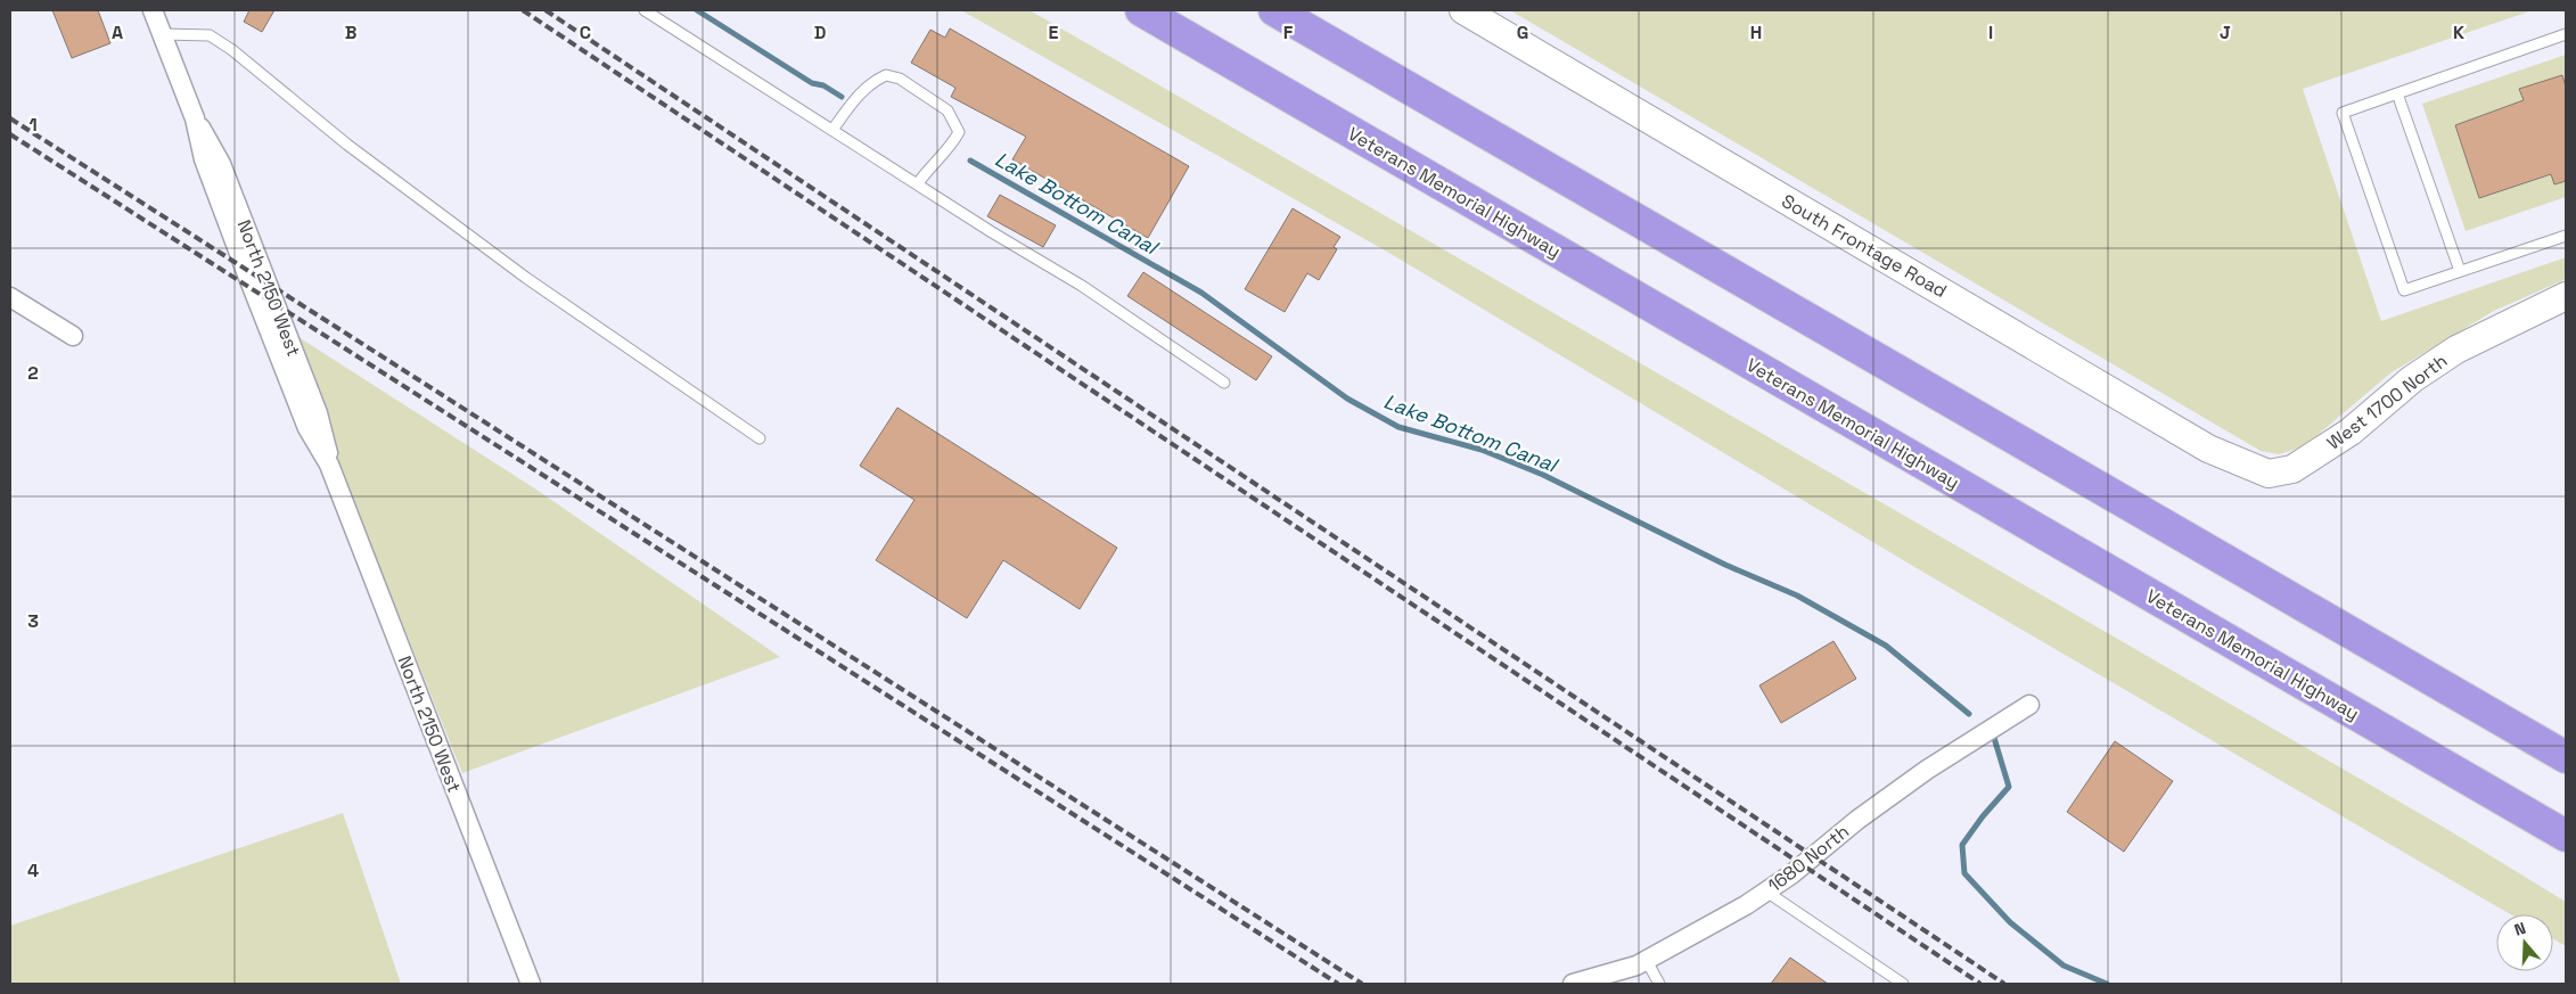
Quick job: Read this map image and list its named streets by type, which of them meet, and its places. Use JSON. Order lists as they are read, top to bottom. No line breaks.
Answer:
{"streets":{"highway":["Veterans Memorial Highway"],"street":["South Frontage Road","North 2150 West","West 1700 North","1680 North"]},"crossings":[["South Frontage Road","West 1700 North"]],"water":["Lake Bottom Canal"],"north":"top","grid":{"columns":["A","B","C","D","E","F","G","H","I","J","K"],"rows":["1","2","3","4"]}}
